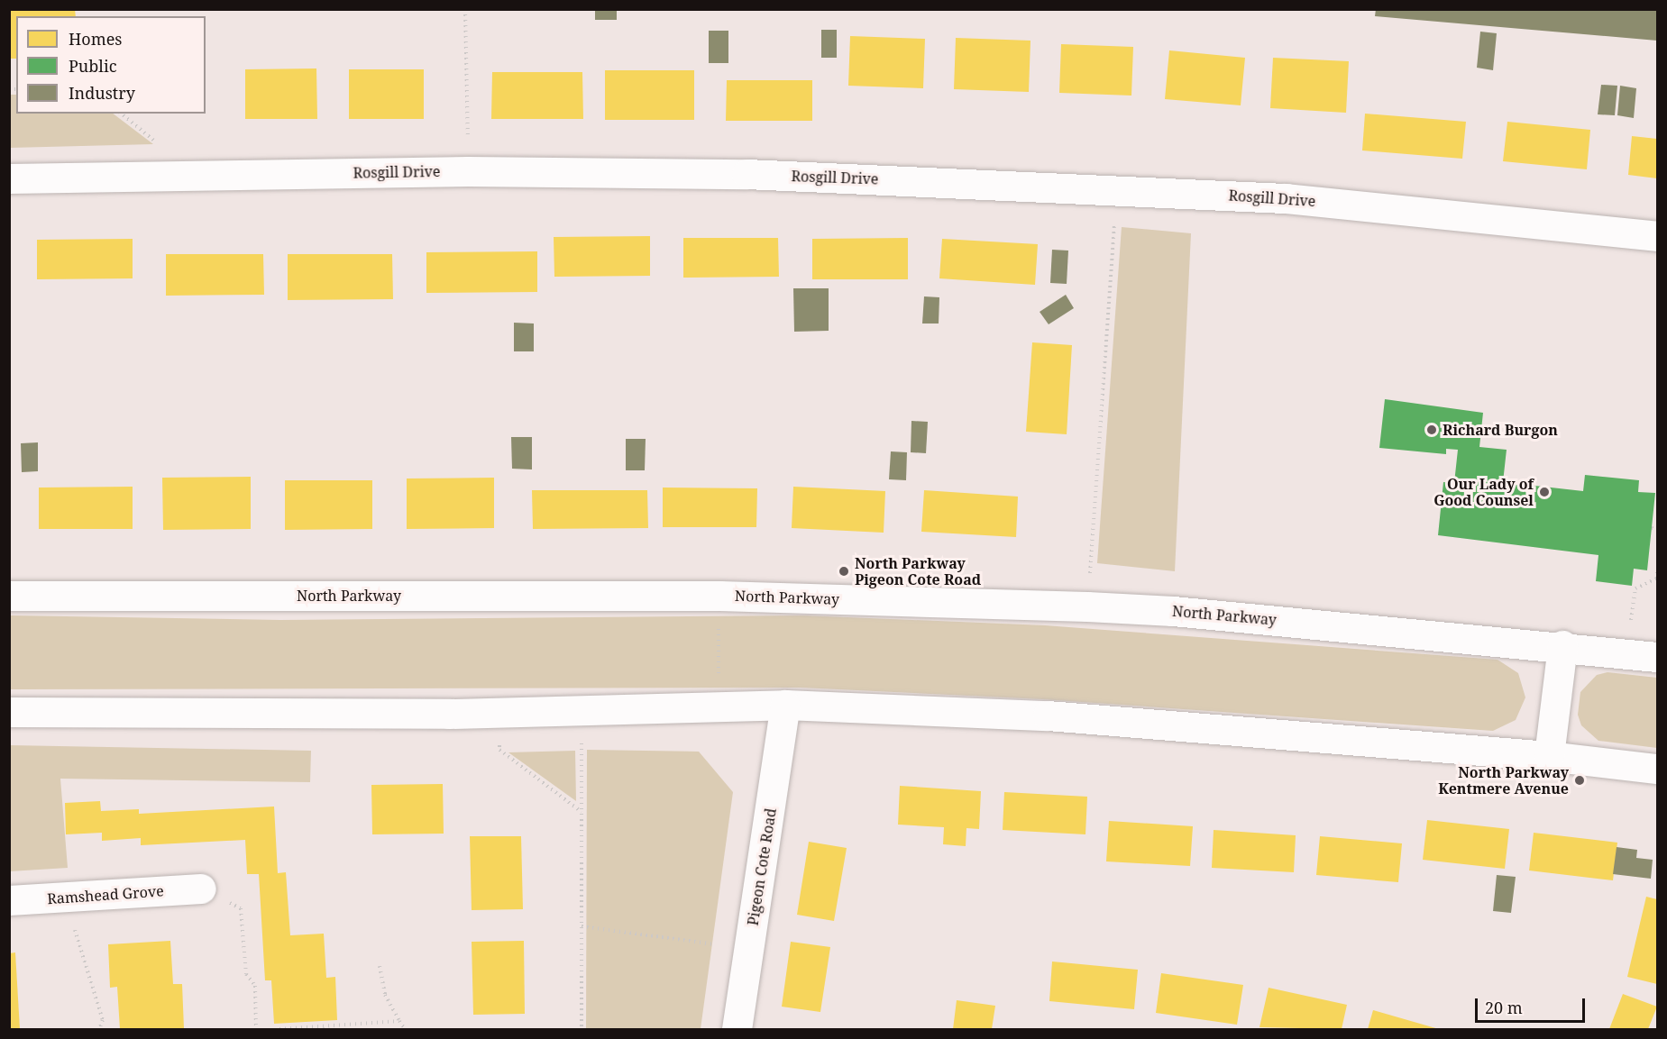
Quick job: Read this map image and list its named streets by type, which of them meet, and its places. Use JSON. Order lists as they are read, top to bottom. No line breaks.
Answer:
{"streets":{"street":["Rosgill Drive","North Parkway","Pigeon Cote Road","Ramshead Grove"]},"places":["Richard Burgon","Our Lady of Good Counsel","North Parkway Pigeon Cote Road","North Parkway Kentmere Avenue"],"legend":["Homes","Public","Industry"],"scale_bar":"20 m"}
